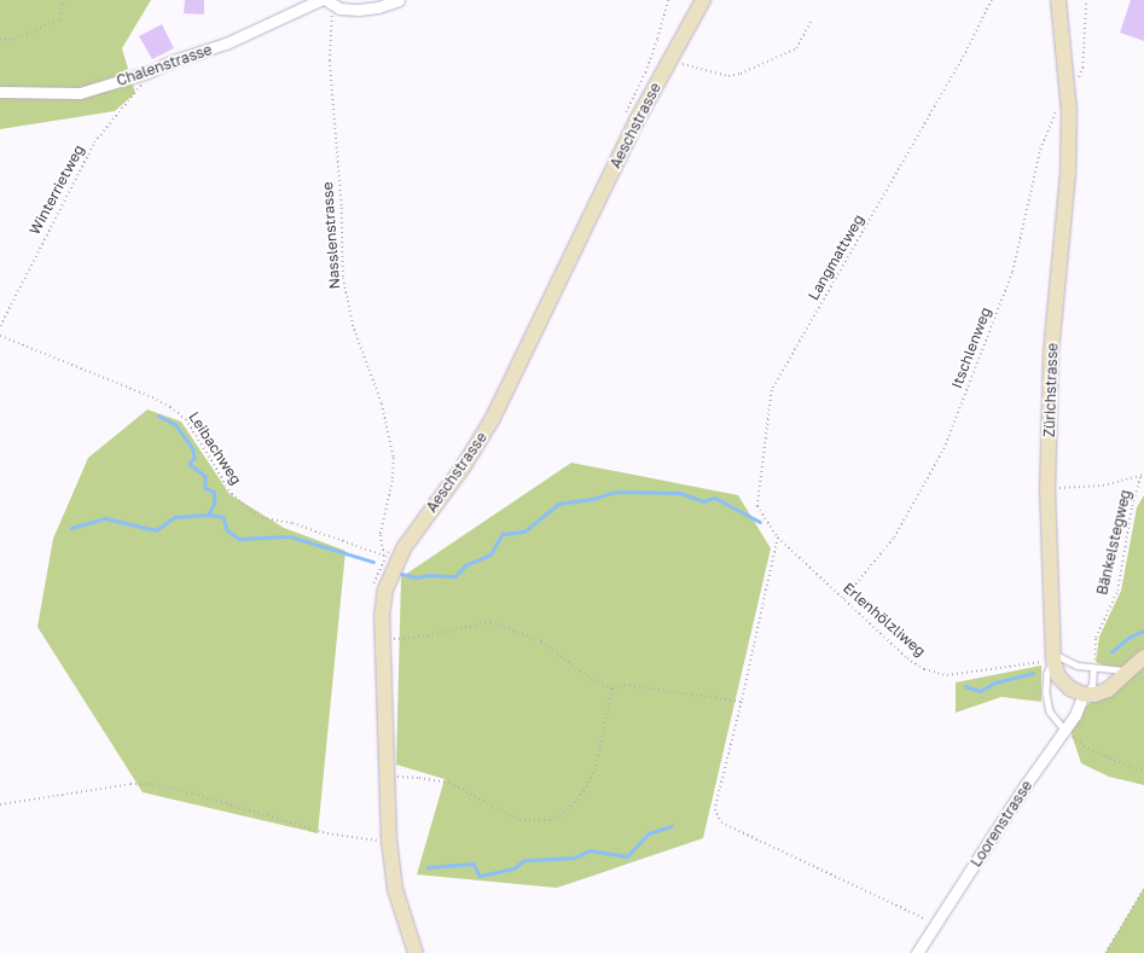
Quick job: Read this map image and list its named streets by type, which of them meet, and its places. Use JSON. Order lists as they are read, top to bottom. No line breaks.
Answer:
{"streets":{"main road":["Aeschstrasse","Zürichstrasse"],"street":["Chalenstrasse","Loorenstrasse"],"path":["Winterrietweg","Nasslenstrasse","Langmattweg","Itschlenweg","Leibachweg","Bänkelstegweg","Erlenhölzliweg"]},"crossings":[["Chalenstrasse","Winterrietweg"],["Aeschstrasse","Nasslenstrasse"],["Aeschstrasse","Leibachweg"],["Nasslenstrasse","Leibachweg"],["Langmattweg","Erlenhölzliweg"],["Itschlenweg","Erlenhölzliweg"],["Zürichstrasse","Bänkelstegweg"],["Zürichstrasse","Erlenhölzliweg"],["Zürichstrasse","Loorenstrasse"]]}
